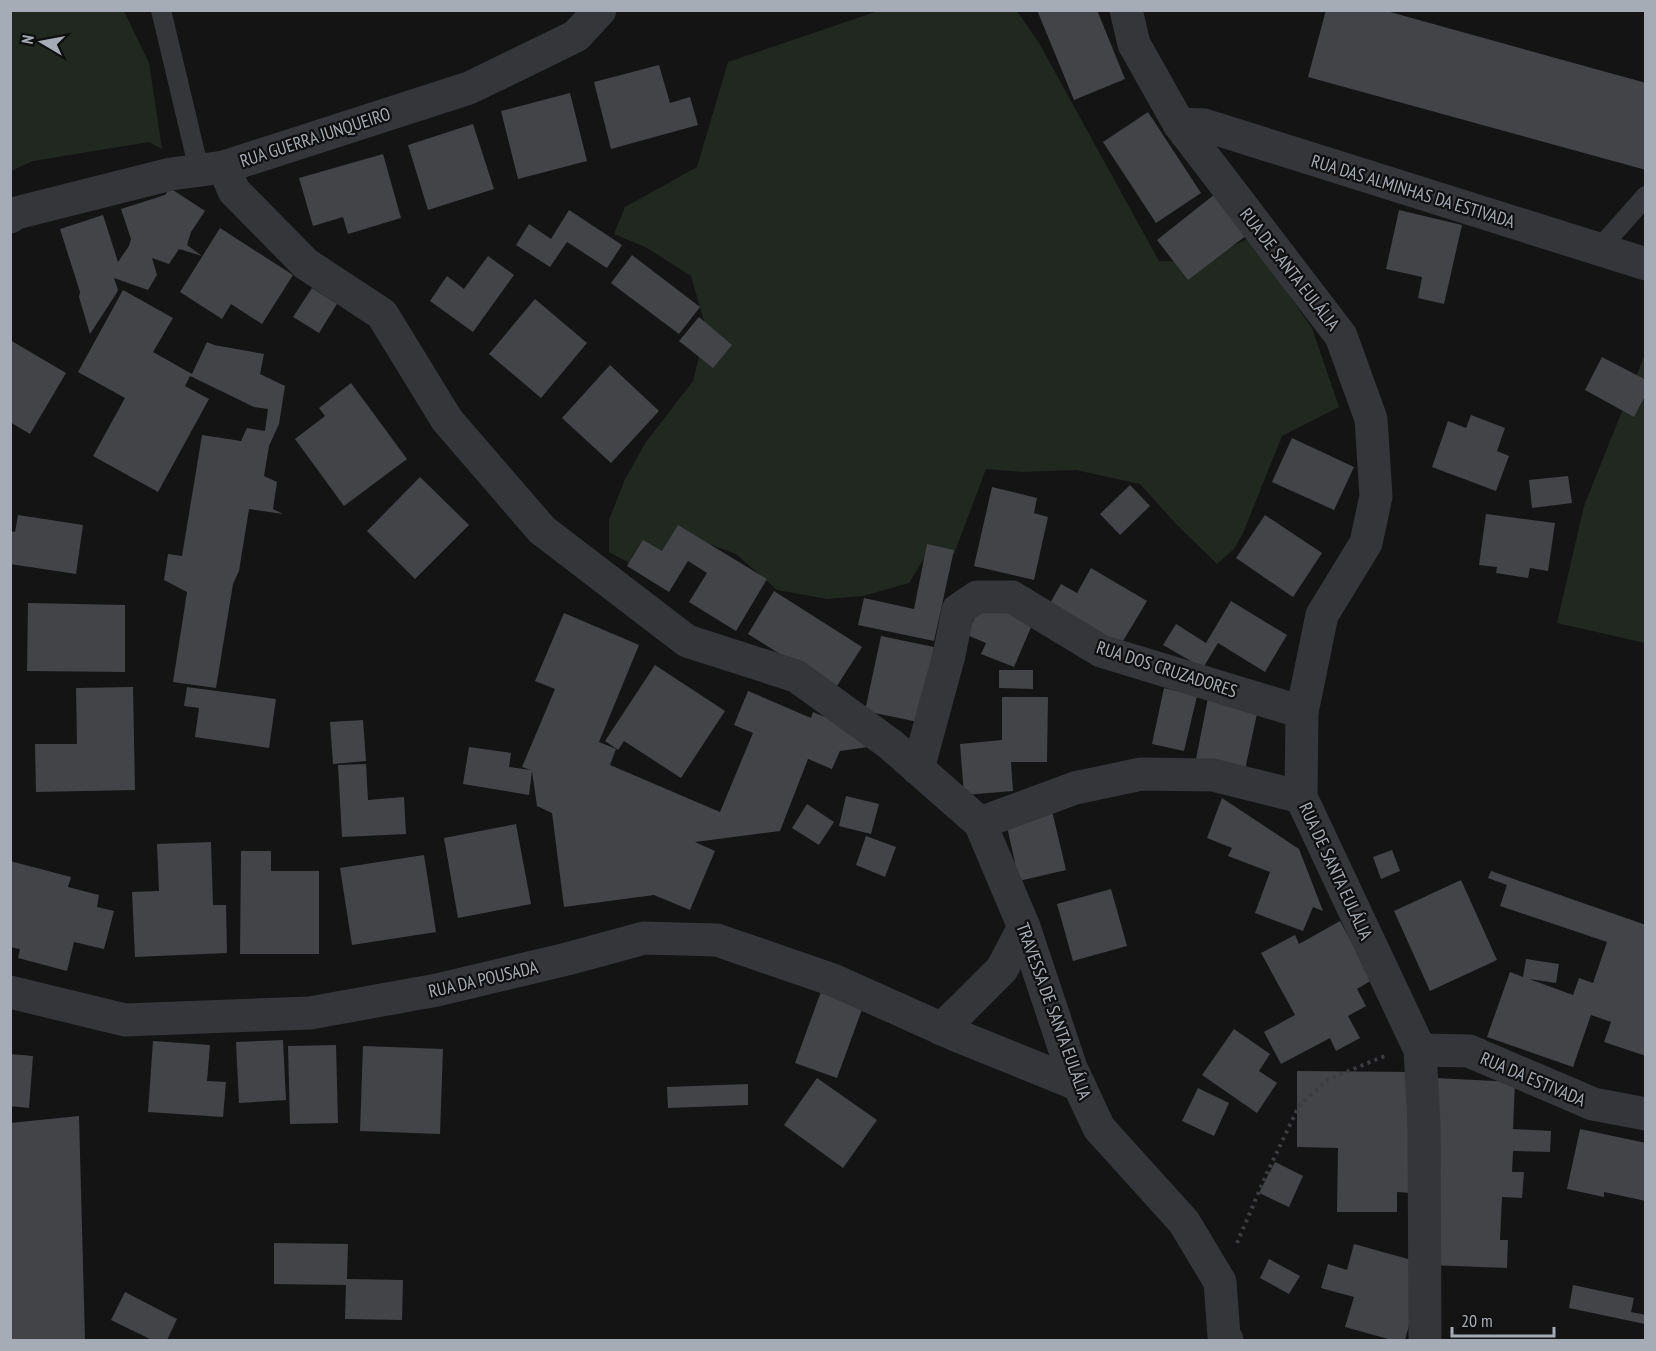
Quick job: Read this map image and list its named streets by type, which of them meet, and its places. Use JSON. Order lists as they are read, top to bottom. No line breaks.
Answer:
{"streets":{"street":["RUA GUERRA JUNQUEIRO","RUA DAS ALMINHAS DA ESTIVADA","RUA DE SANTA EULÁLIA","RUA DOS CRUZADORES","RUA DA POUSADA","TRAVESSA DE SANTA EULÁLIA","RUA DA ESTIVADA"]},"crossings":[["RUA DAS ALMINHAS DA ESTIVADA","RUA DE SANTA EULÁLIA"],["RUA DE SANTA EULÁLIA","RUA DOS CRUZADORES"],["RUA DE SANTA EULÁLIA","RUA DA ESTIVADA"],["RUA DA POUSADA","TRAVESSA DE SANTA EULÁLIA"]],"scale_bar":"20 m","north":"left"}
